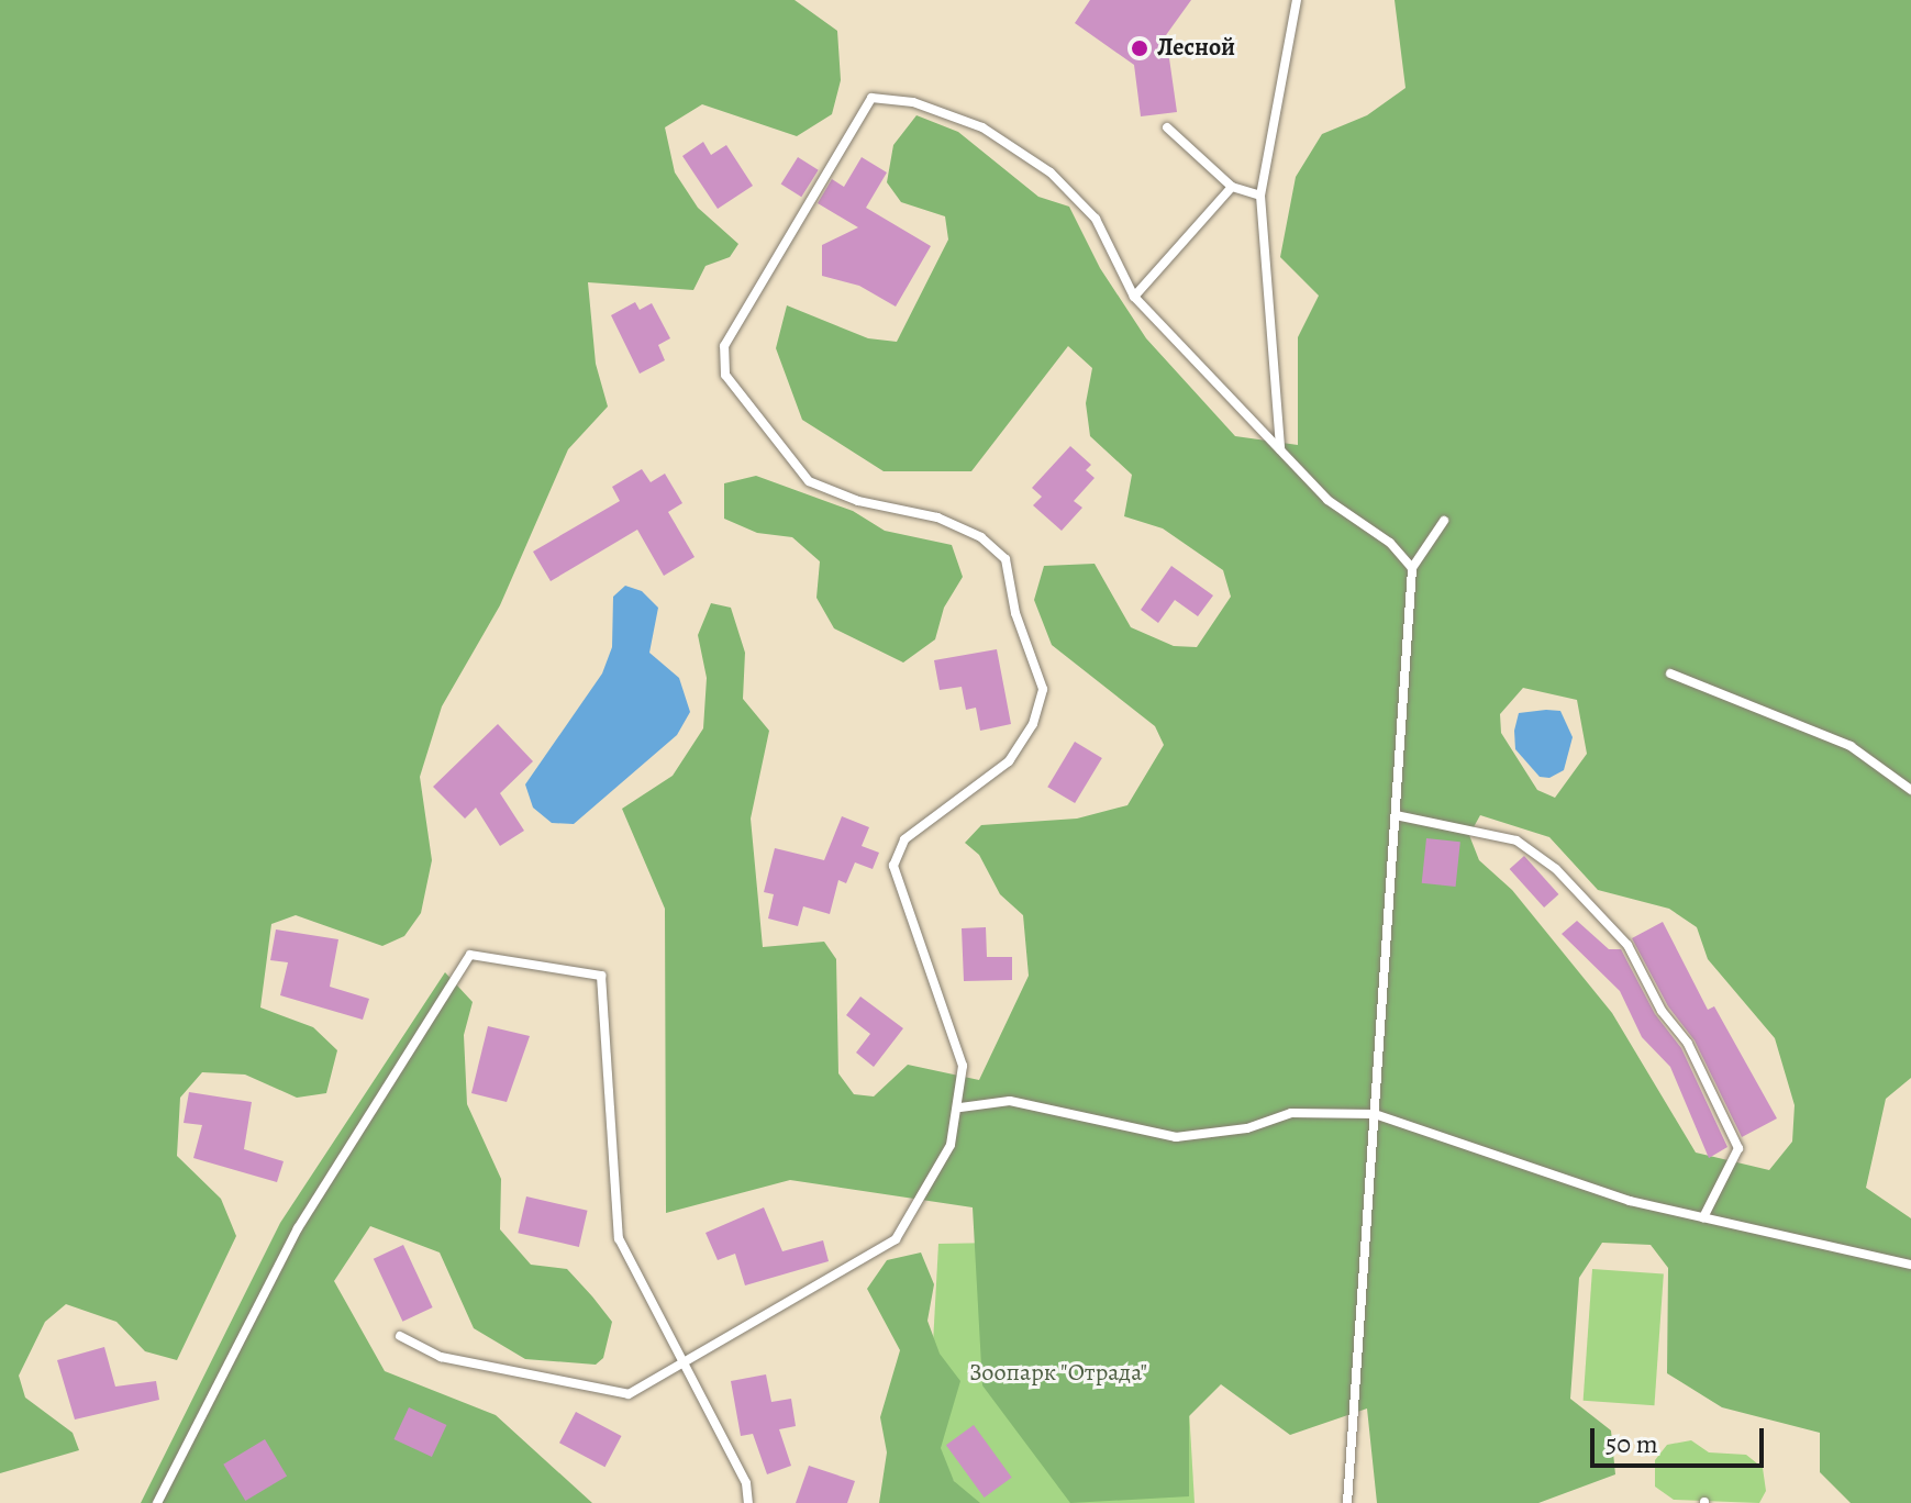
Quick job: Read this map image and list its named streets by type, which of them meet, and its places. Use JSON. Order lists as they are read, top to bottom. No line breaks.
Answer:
{"parks":["Зоопарк \"Отрада\""],"places":["Лесной"],"scale_bar":"50 m"}
